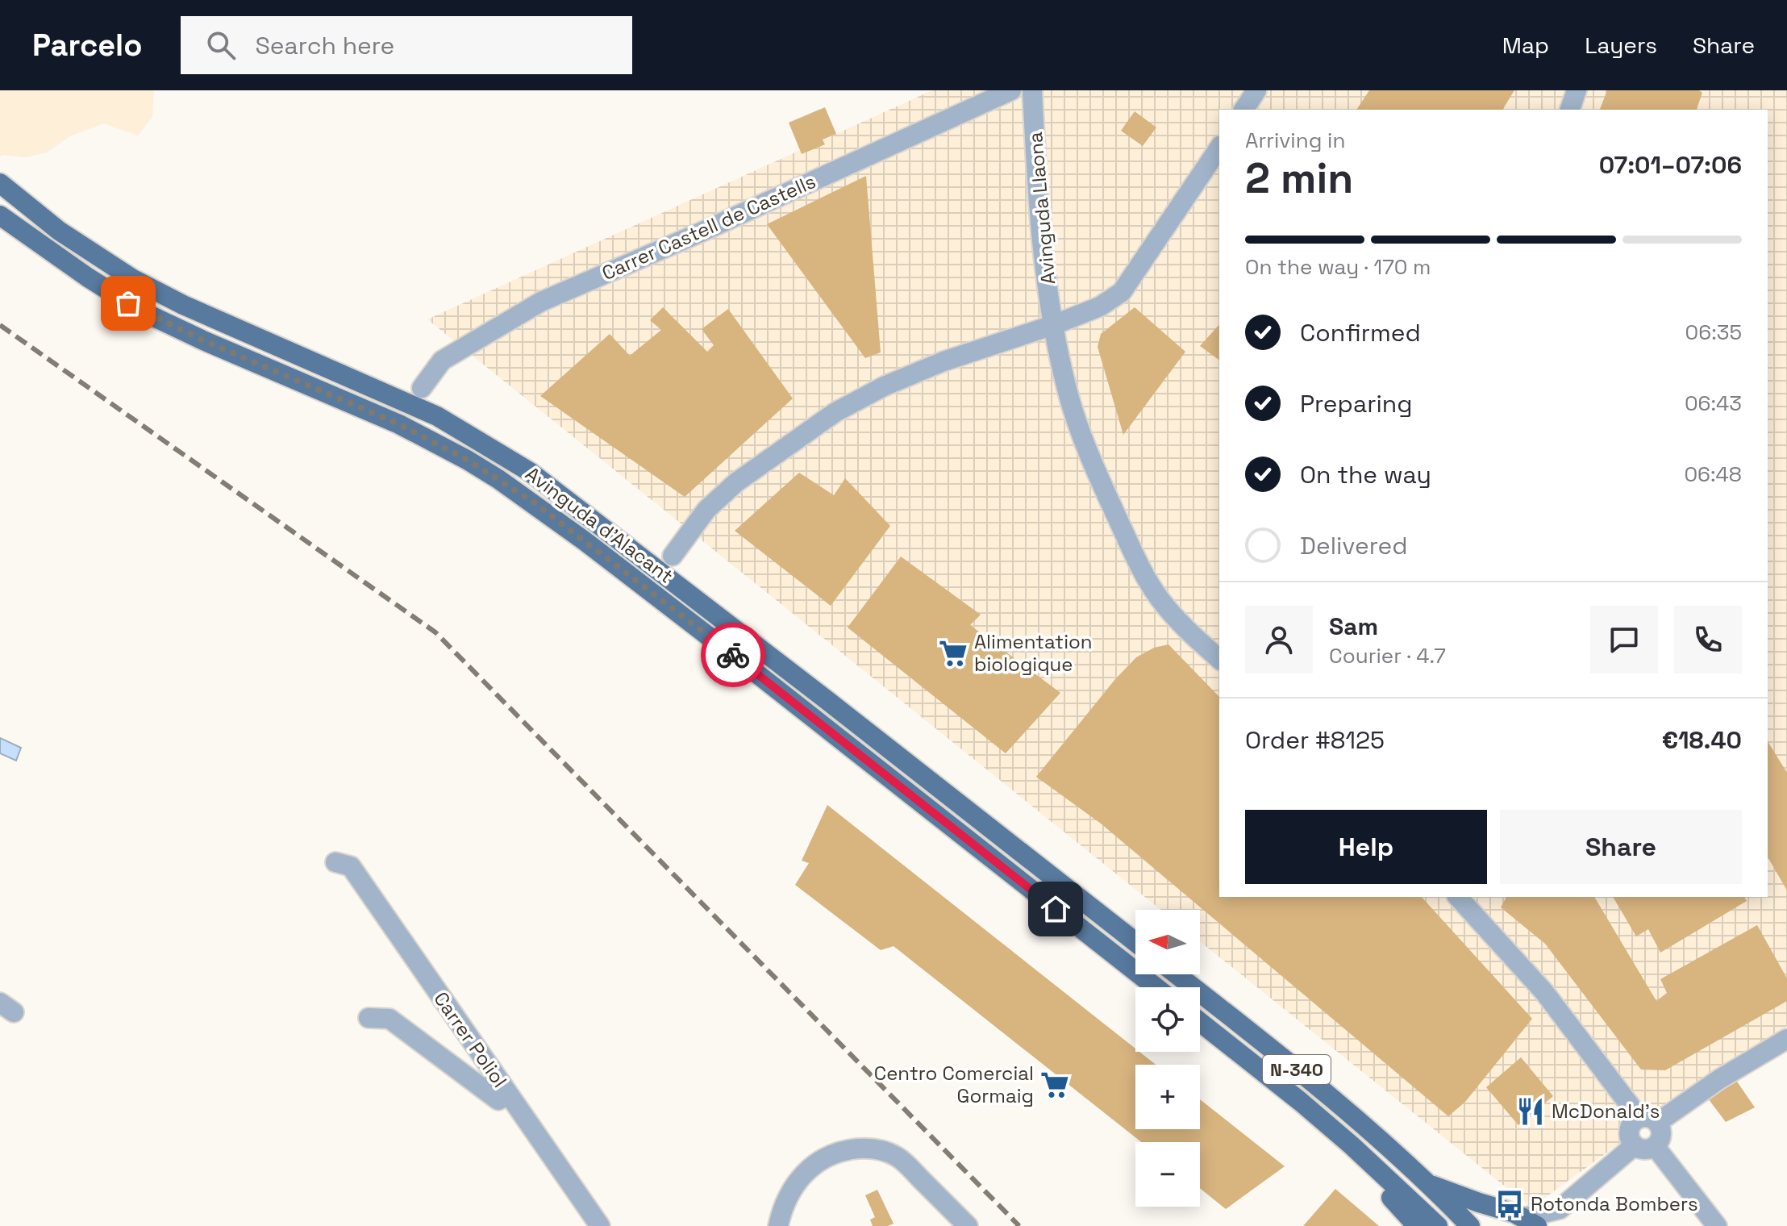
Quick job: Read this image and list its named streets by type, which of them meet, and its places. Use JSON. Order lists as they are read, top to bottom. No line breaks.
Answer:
{"streets":{"main road":["Avinguda d'Alacant","N-340"],"street":["Avinguda Llaona","Carrer Castell de Castells","Carrer Poliol"]},"places":{"supermarket":["Alimentation biologique","Centro Comercial Gormaig"],"restaurant":["McDonald's"],"bus stop":["Rotonda Bombers"]},"north":"left","page":{"header":"Parcelo","search":"Search here","nav":["Map","Layers","Share"],"heading":["2 min","Arriving in","07:01–07:06"],"panel":["Sam","Courier · 4.7","Order #8125","€18.40"],"bar":"On the way · 170 m","list":[["Confirmed","06:35"],["Preparing","06:43"],["On the way","06:48"],"Delivered"],"buttons":["Help","Share"],"map_buttons":["+","−"]}}
